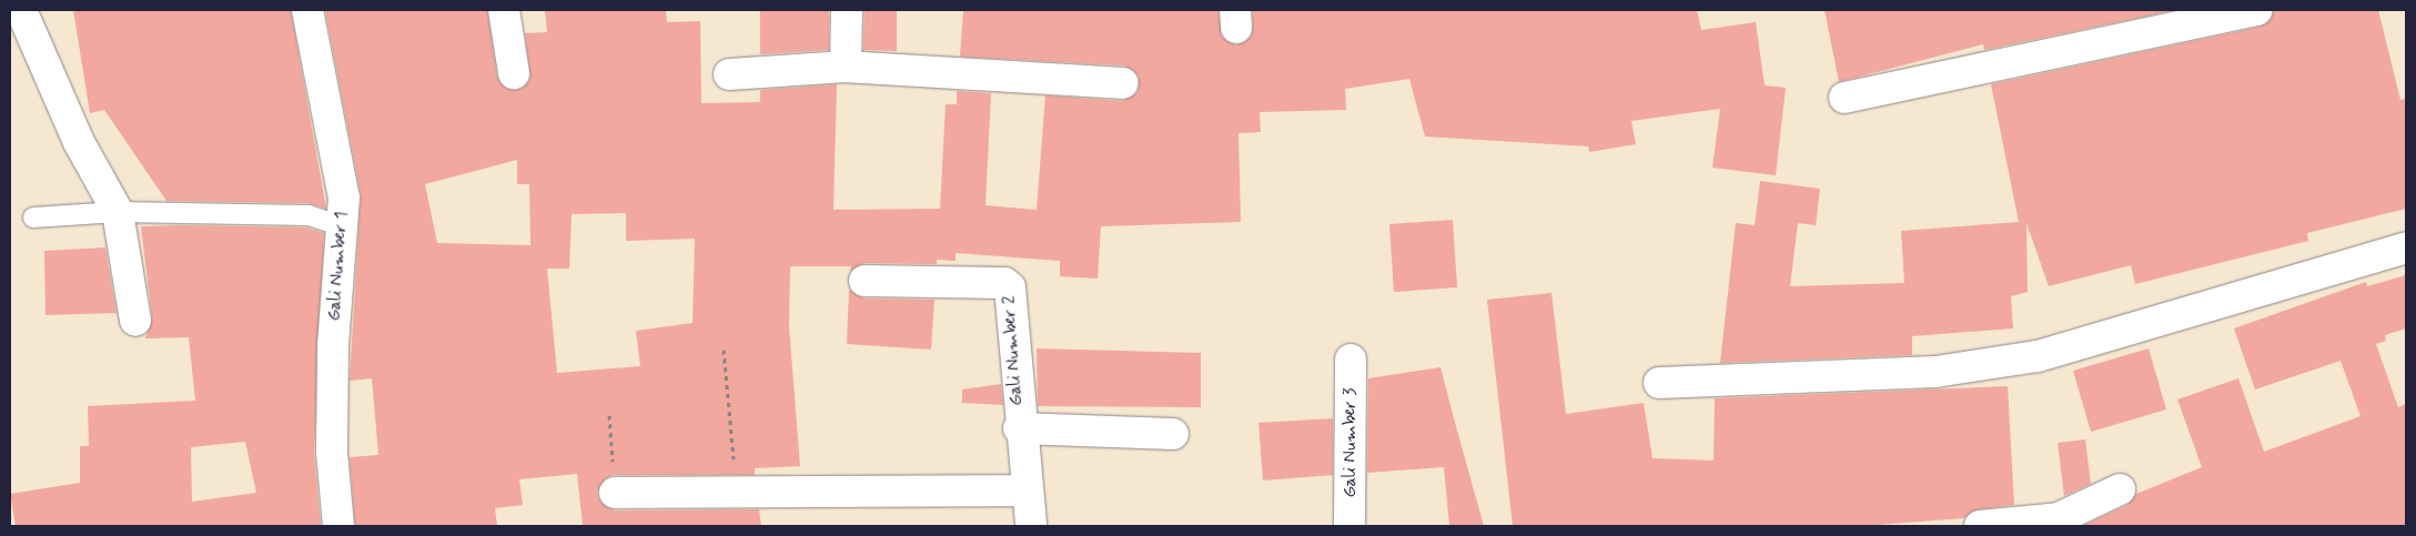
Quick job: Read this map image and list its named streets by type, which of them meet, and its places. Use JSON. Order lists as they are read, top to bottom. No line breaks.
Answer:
{"streets":{"street":["Gali Number 1","Gali Number 2","Gali Number 3"]}}
